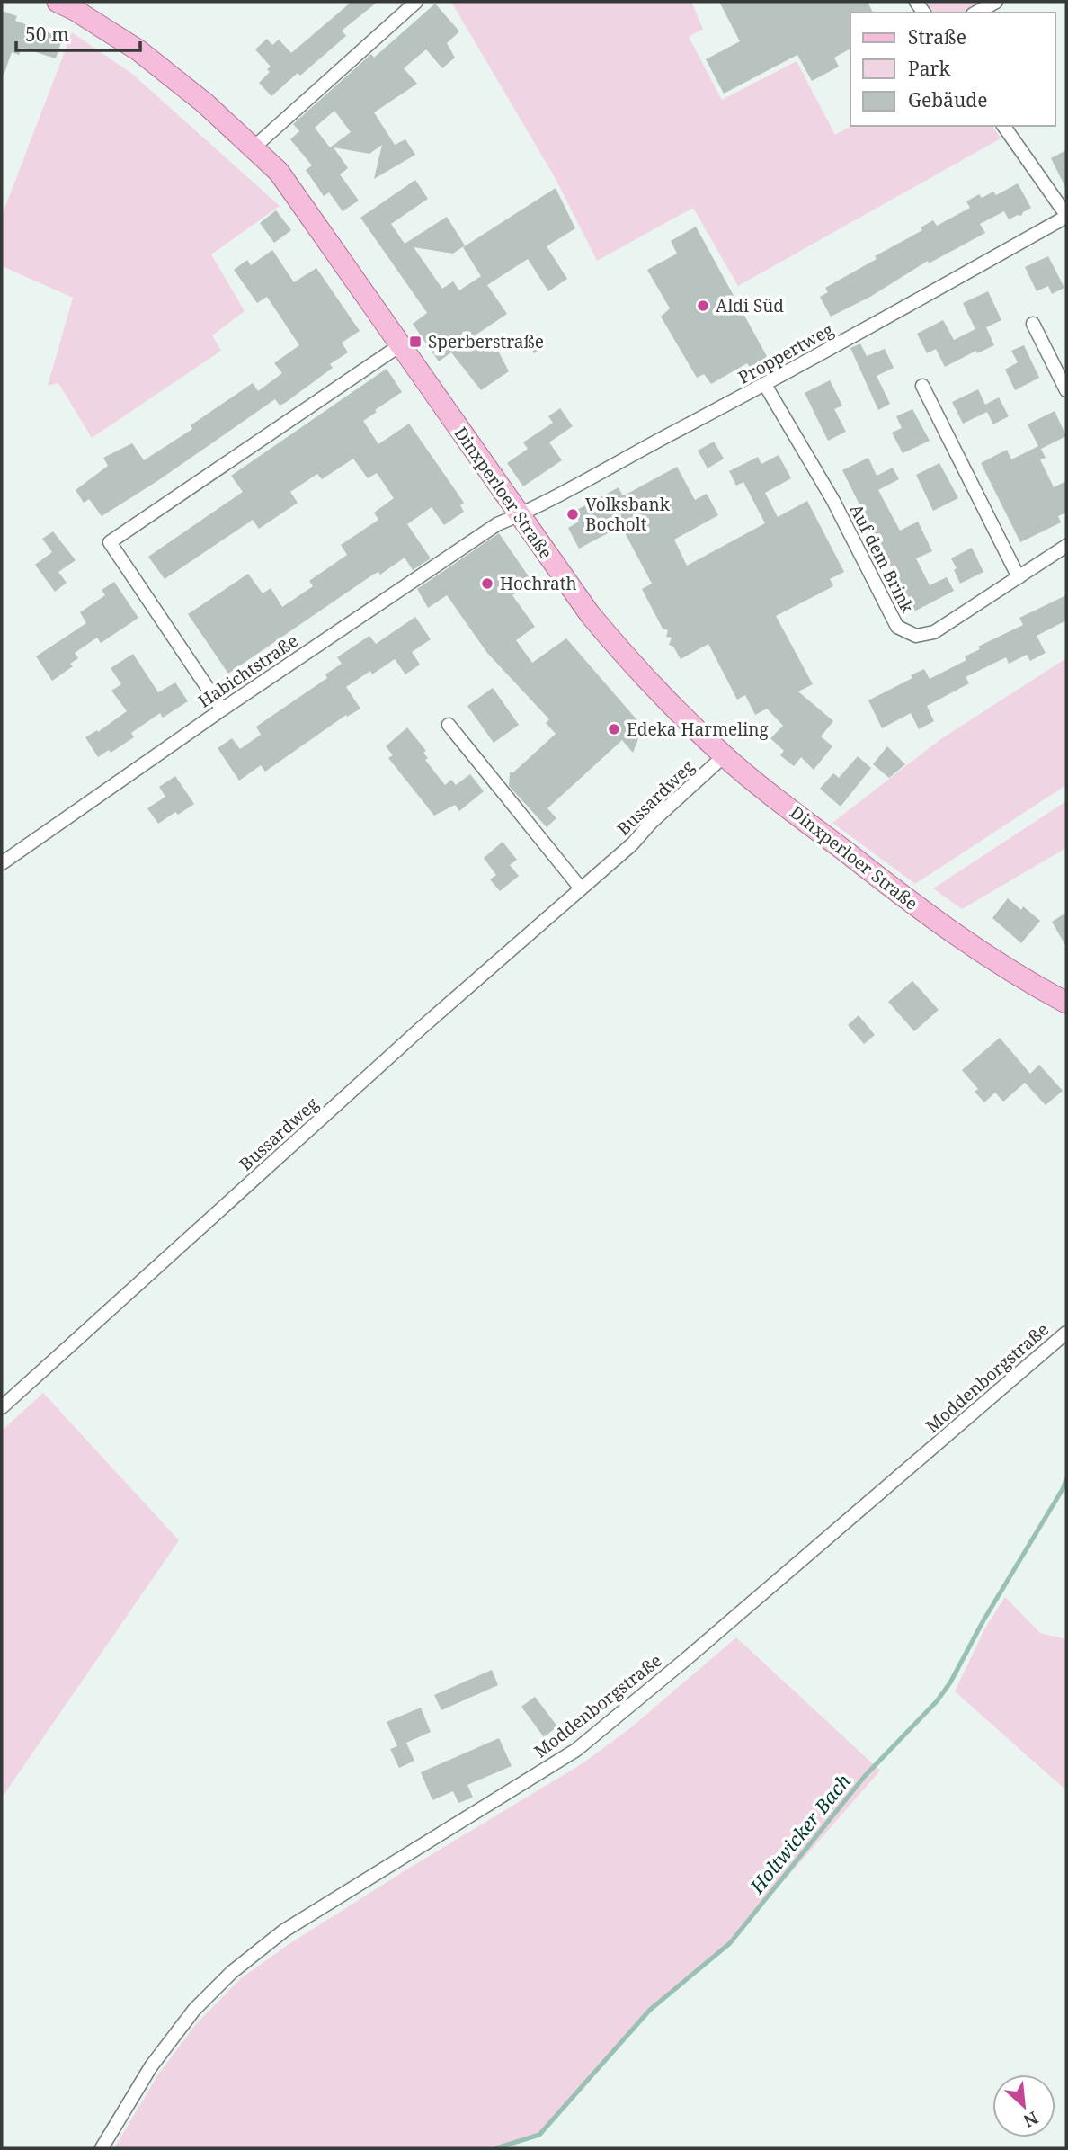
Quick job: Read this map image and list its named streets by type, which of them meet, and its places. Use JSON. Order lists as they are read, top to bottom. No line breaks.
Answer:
{"streets":{"main road":["Dinxperloer Straße"],"street":["Proppertweg","Auf dem Brink","Habichtstraße","Bussardweg","Moddenborgstraße"]},"crossings":[["Proppertweg","Dinxperloer Straße"],["Proppertweg","Auf dem Brink"],["Proppertweg","Habichtstraße"],["Dinxperloer Straße","Habichtstraße"],["Dinxperloer Straße","Bussardweg"]],"water":["Holtwicker Bach"],"places":{"other":["Aldi Süd","Volksbank Bocholt","Hochrath","Edeka Harmeling"],"transit":["Sperberstraße"]},"legend":["Straße","Park","Gebäude"],"scale_bar":"50 m","north":"bottom right"}
